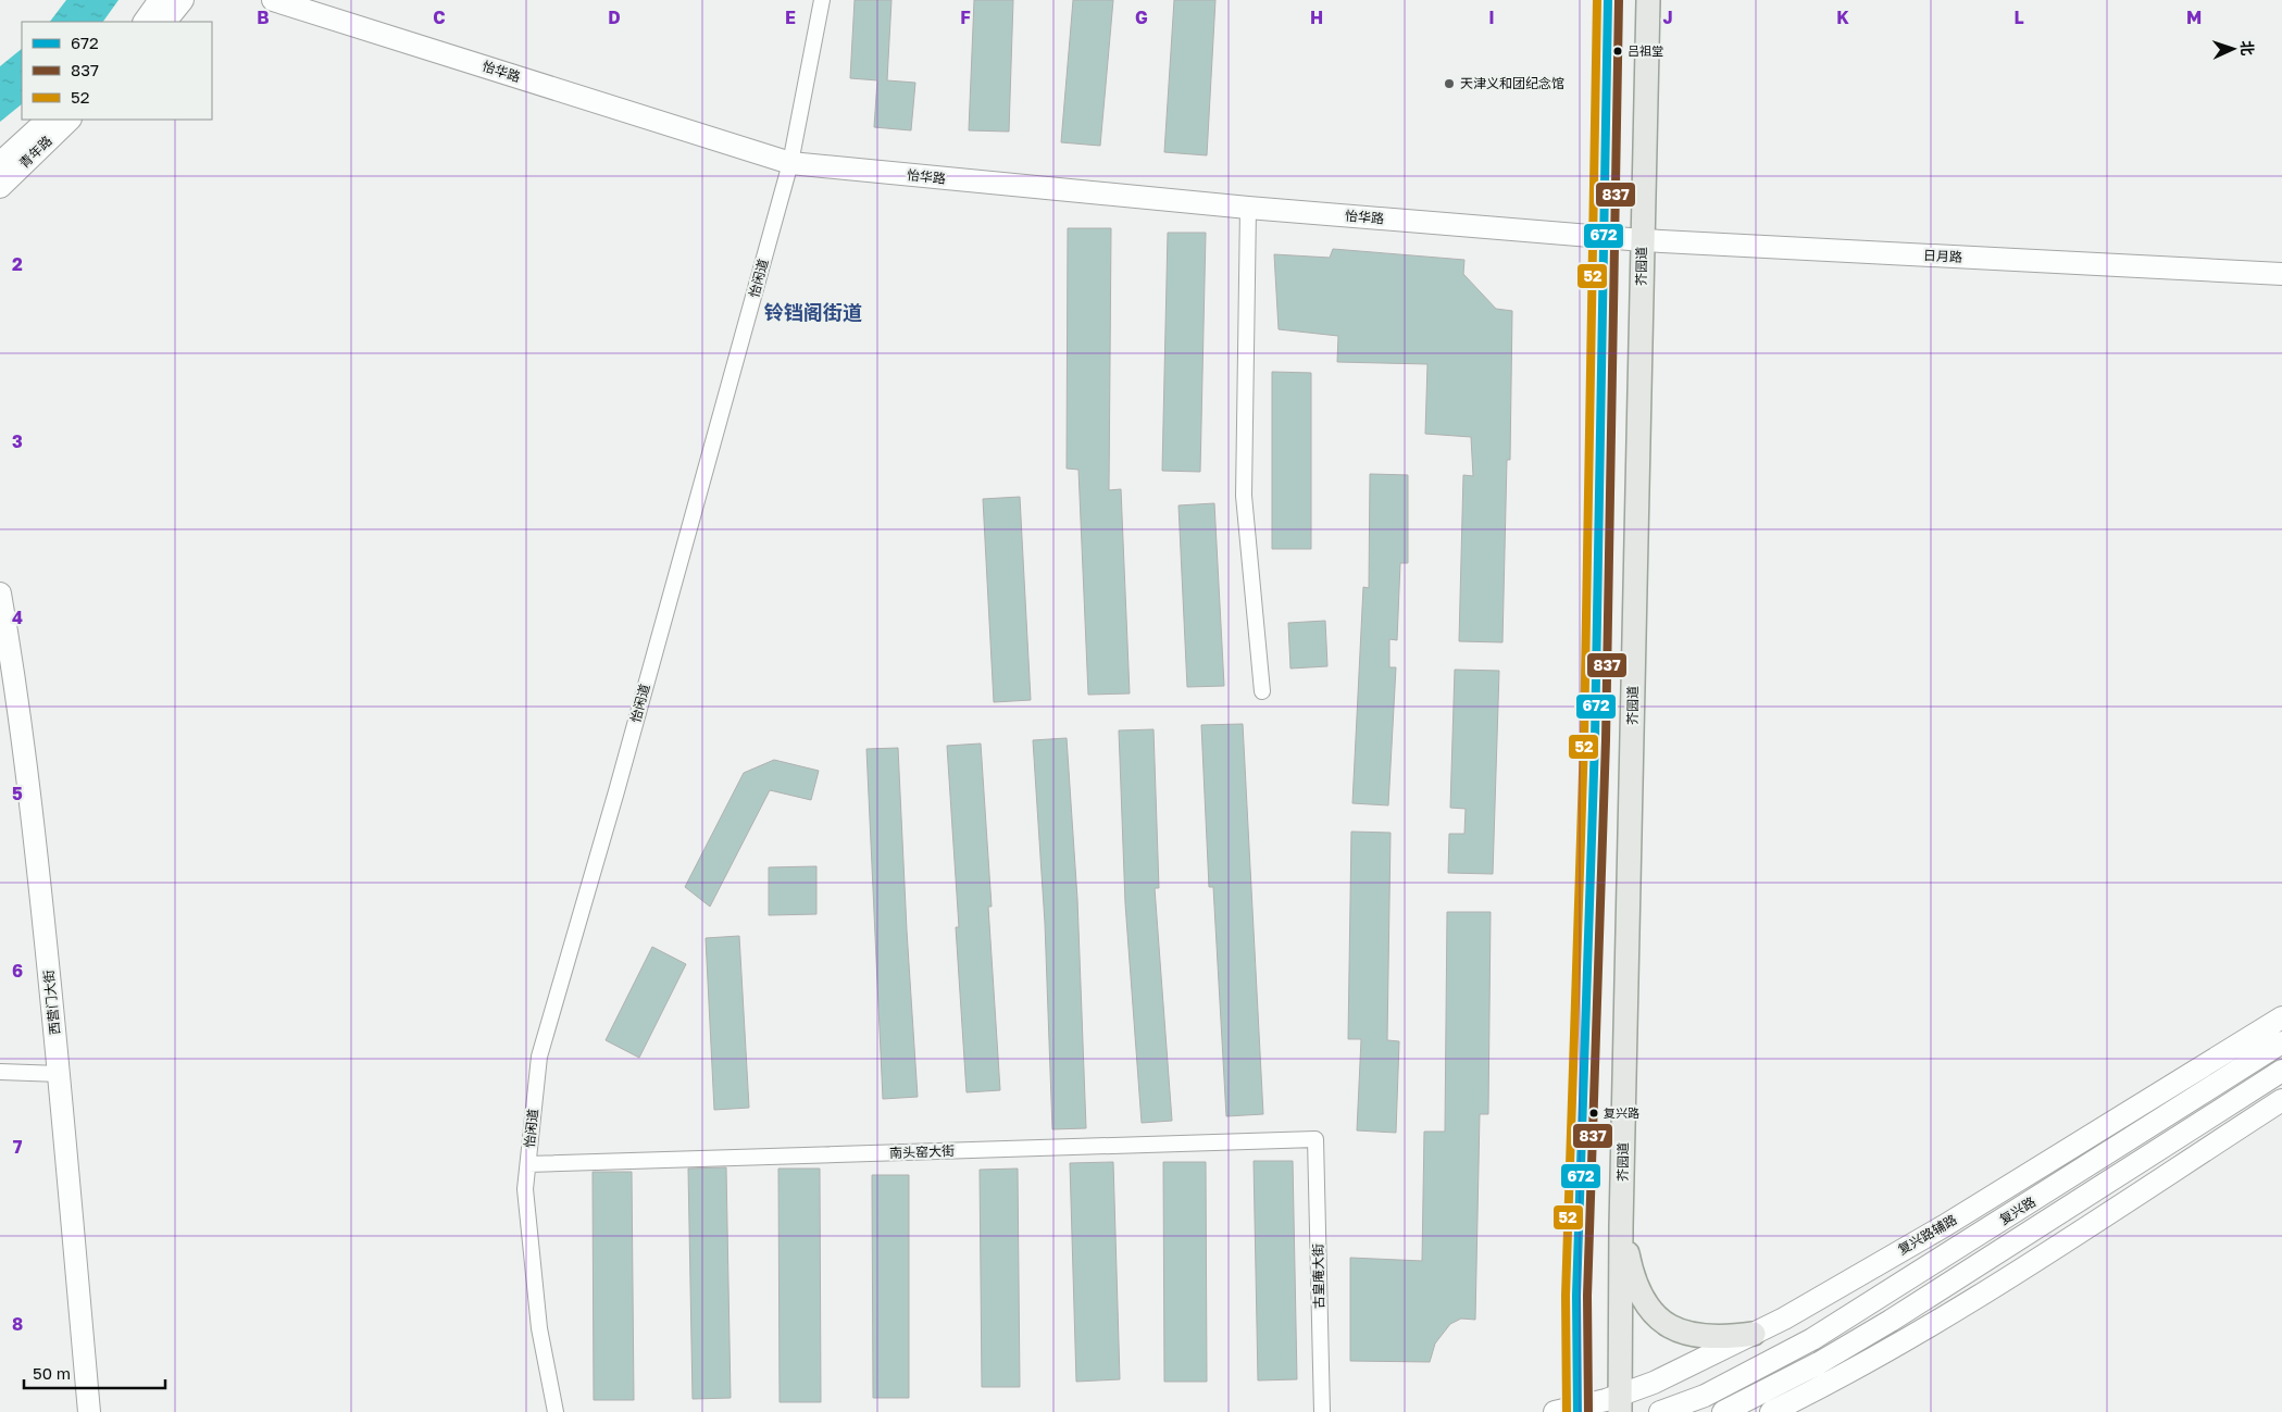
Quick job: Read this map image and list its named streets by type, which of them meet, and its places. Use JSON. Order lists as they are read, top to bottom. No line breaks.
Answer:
{"streets":{"main road":["芥园道"],"street":["怡华路","青年路","日月路","怡闲道","西营门大街","南头窑大街","复兴路","复兴路辅路","古皇庵大街"]},"crossings":[["怡华路","日月路"],["怡华路","怡闲道"],["日月路","芥园道"],["芥园道","复兴路辅路"],["怡闲道","南头窑大街"],["南头窑大街","古皇庵大街"]],"districts":["铃铛阁街道"],"places":["吕祖堂","天津义和团纪念馆","复兴路"],"lines":["transit line 672","transit line 837","transit line 52"],"legend":["672","837","52"],"scale_bar":"50 m","north":"right","grid":{"columns":["B","C","D","E","F","G","H","I","J","K","L","M"],"rows":["2","3","4","5","6","7","8"]}}
